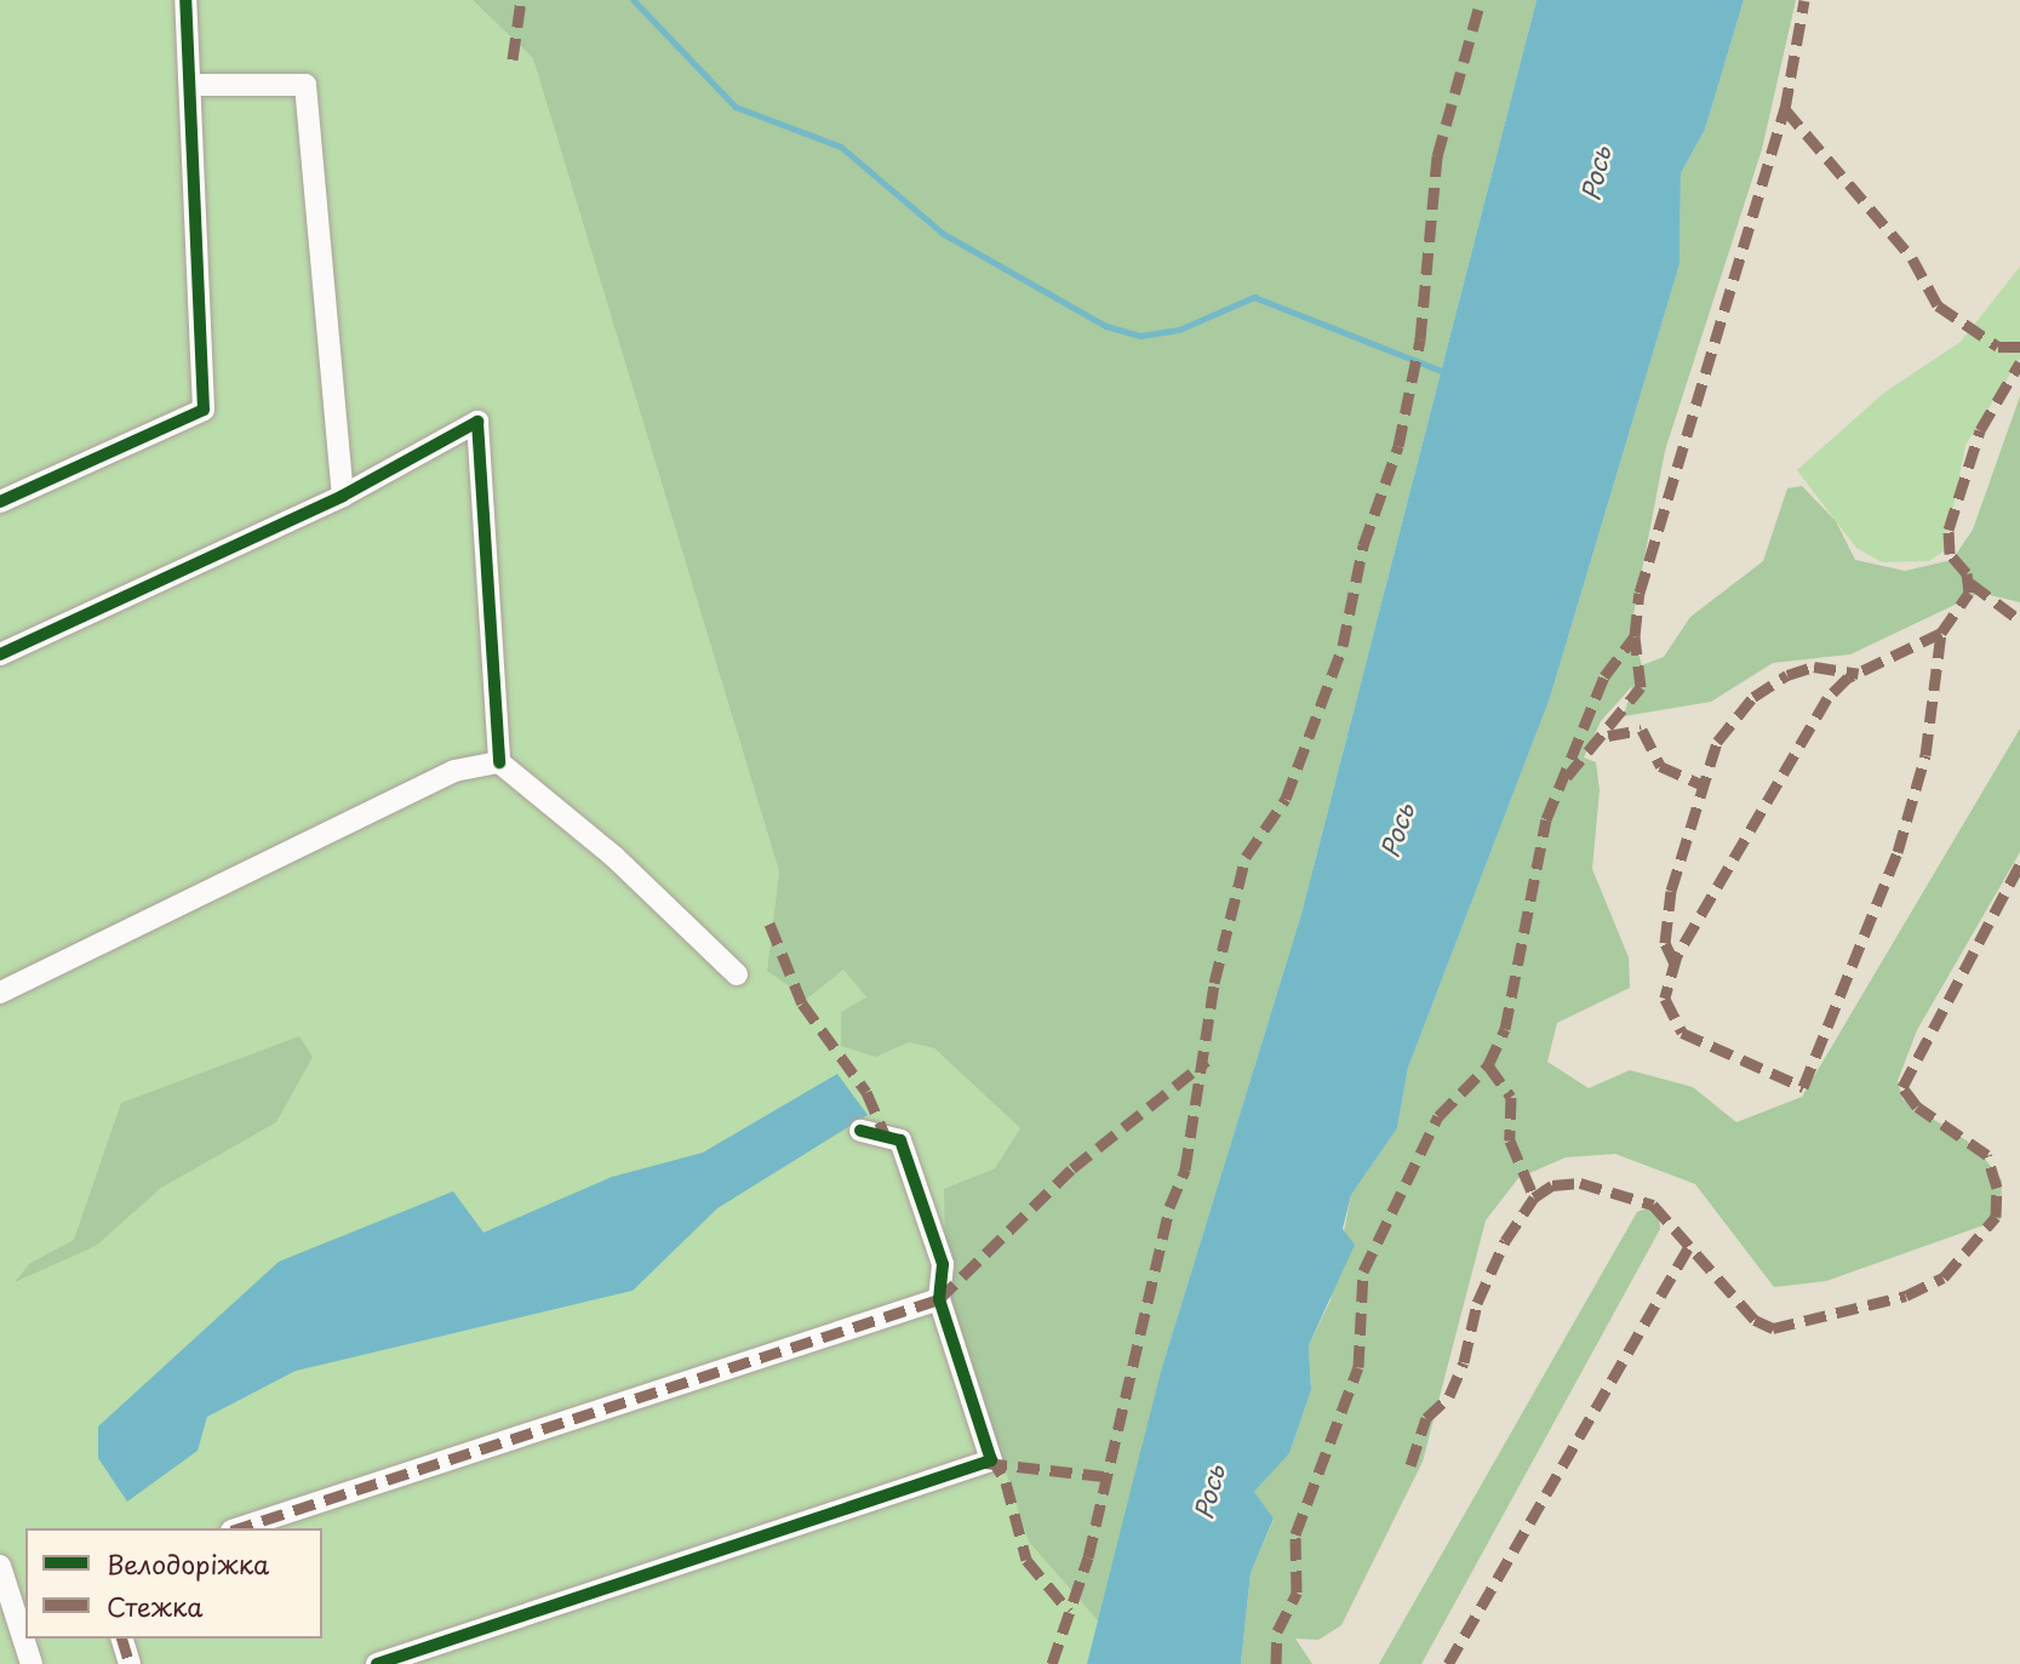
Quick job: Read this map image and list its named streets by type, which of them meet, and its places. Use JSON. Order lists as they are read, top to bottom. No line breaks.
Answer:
{"water":["Рось"],"legend":["Велодоріжка","Стежка"]}
